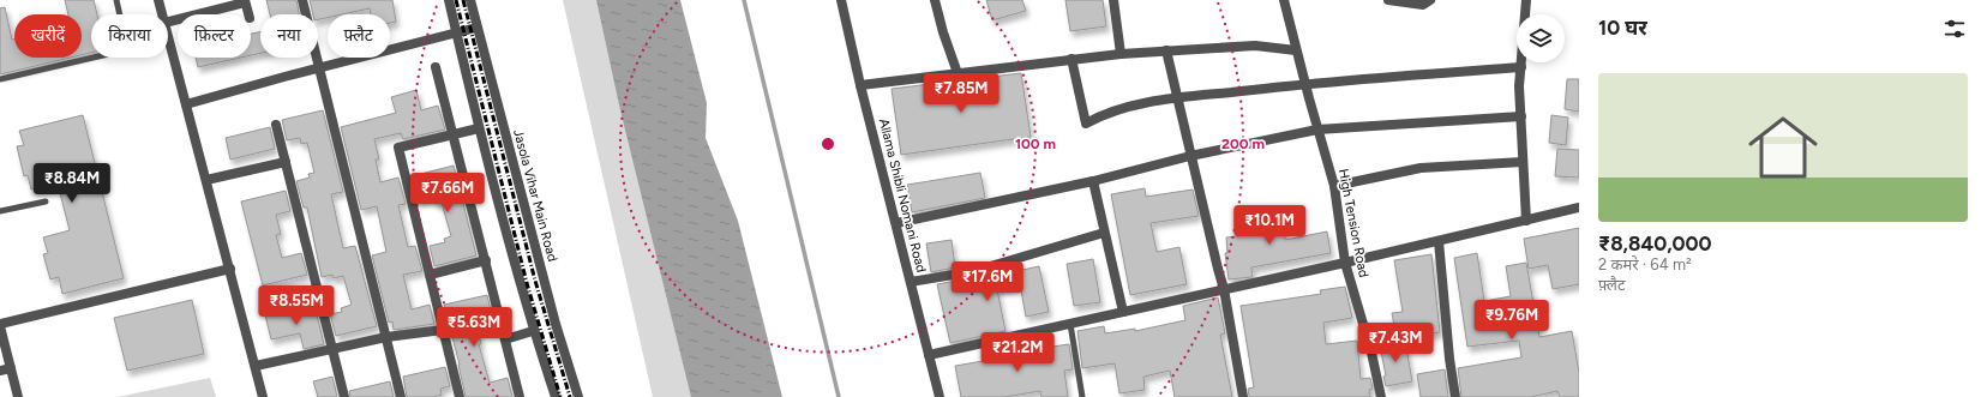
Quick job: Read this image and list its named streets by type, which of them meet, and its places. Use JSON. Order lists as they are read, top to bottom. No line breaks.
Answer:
{"streets":{"street":["Jasola Vihar Main Road","Allama Shibli Nomani Road","High Tension Road"]},"page":{"heading":"10 घर","chip":["खरीदें","किराया","फ़िल्टर","नया","फ़्लैट"],"list":[{"name":"₹8,840,000","note":"2 कमरे · 64 m² · फ़्लैट"}],"price":["₹7.85M","₹8.84M","₹7.66M","₹10.1M","₹17.6M","₹8.55M","₹9.76M","₹5.63M","₹7.43M","₹21.2M"]},"rings":["100 m","200 m"]}
